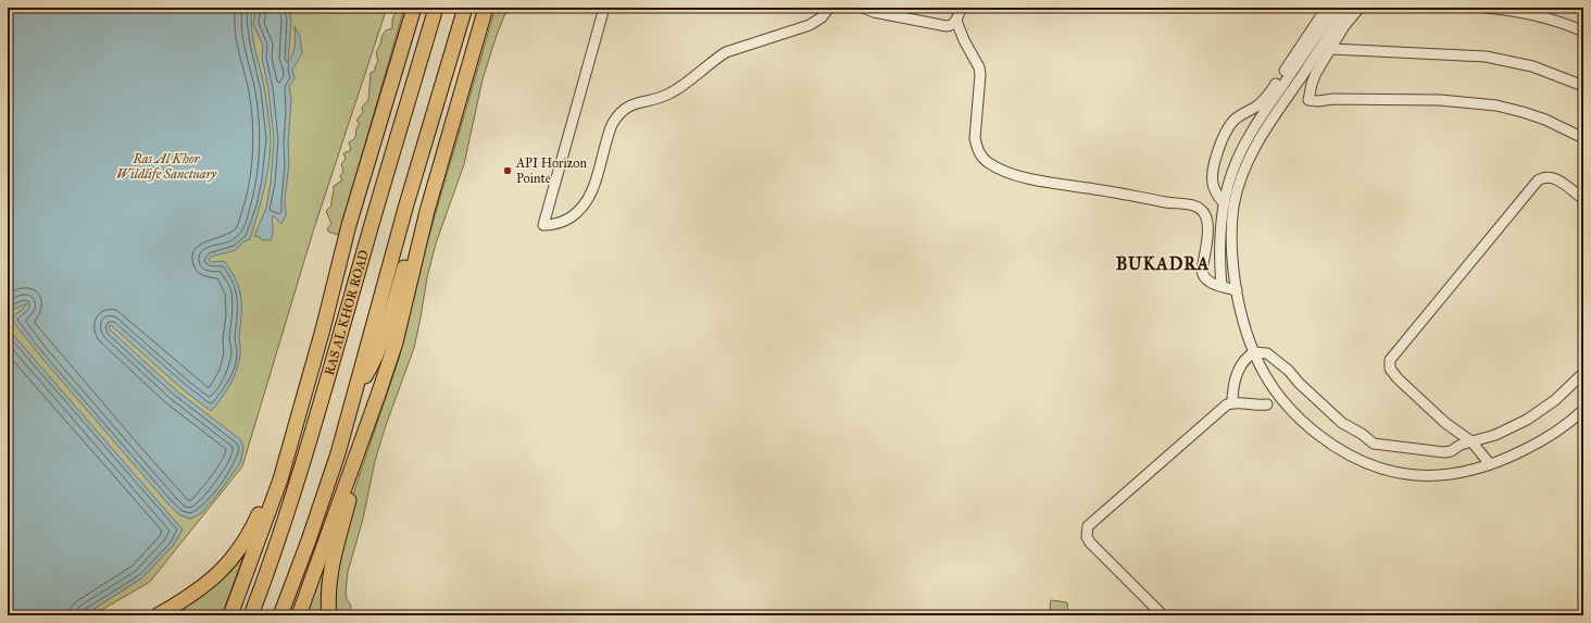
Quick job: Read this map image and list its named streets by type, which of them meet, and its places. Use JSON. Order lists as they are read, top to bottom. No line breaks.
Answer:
{"streets":{"highway":["RAS AL KHOR ROAD"]},"districts":["BUKADRA"],"parks":["Ras Al Khor Wildlife Sanctuary"],"places":["API Horizon Pointe"]}
